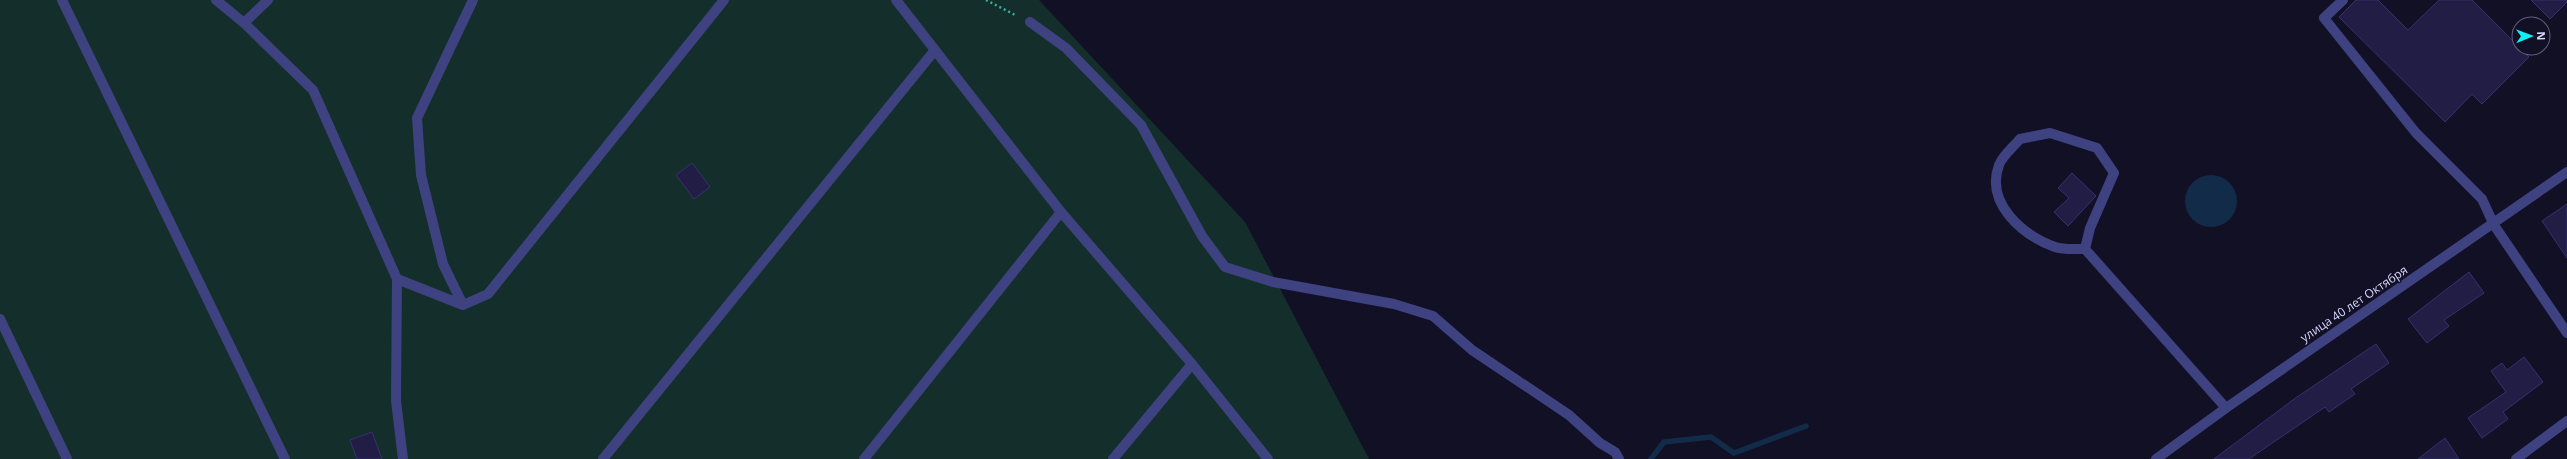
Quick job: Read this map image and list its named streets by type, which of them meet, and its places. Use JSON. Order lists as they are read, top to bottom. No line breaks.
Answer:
{"streets":{"street":["улица 40 лет Октября"]},"north":"right"}
